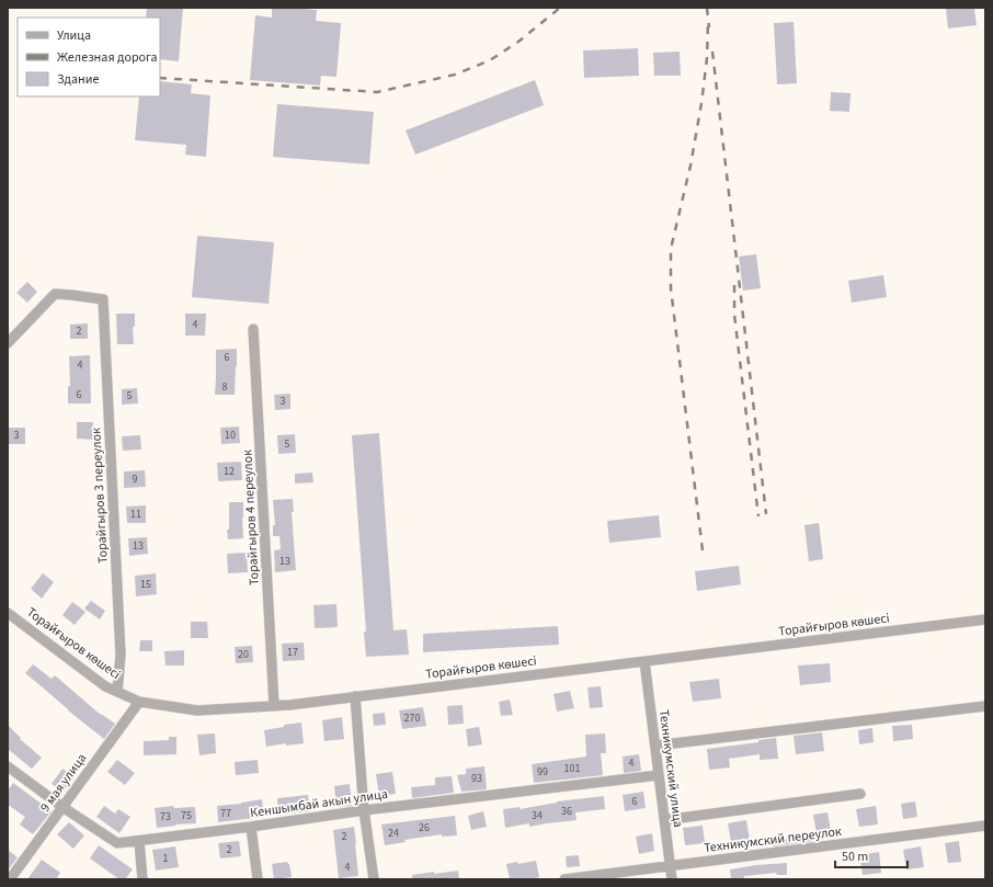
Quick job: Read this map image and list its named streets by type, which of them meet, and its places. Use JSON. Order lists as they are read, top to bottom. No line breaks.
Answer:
{"streets":{"street":["Торайгыров 3 переулок","Торайгыров 4 переулок","Торайғыров көшесі","Техникумский улица","9 мая улица","Кеншымбай акын улица","Техникумский переулок"]},"crossings":[["Торайгыров 3 переулок","Торайғыров көшесі"],["Торайгыров 4 переулок","Торайғыров көшесі"],["Торайғыров көшесі","Техникумский улица"],["Торайғыров көшесі","9 мая улица"],["Техникумский улица","Кеншымбай акын улица"],["Техникумский улица","Техникумский переулок"],["9 мая улица","Кеншымбай акын улица"]],"house_numbers":["4","2","6","4","8","6","5","3","3","10","5","12","9","11","13","13","15","17","20","270","4","101","99","93","6","36","77","75","34","73","26","24","2","2","1","4"],"legend":["Улица","Железная дорога","Здание"],"scale_bar":"50 m"}
